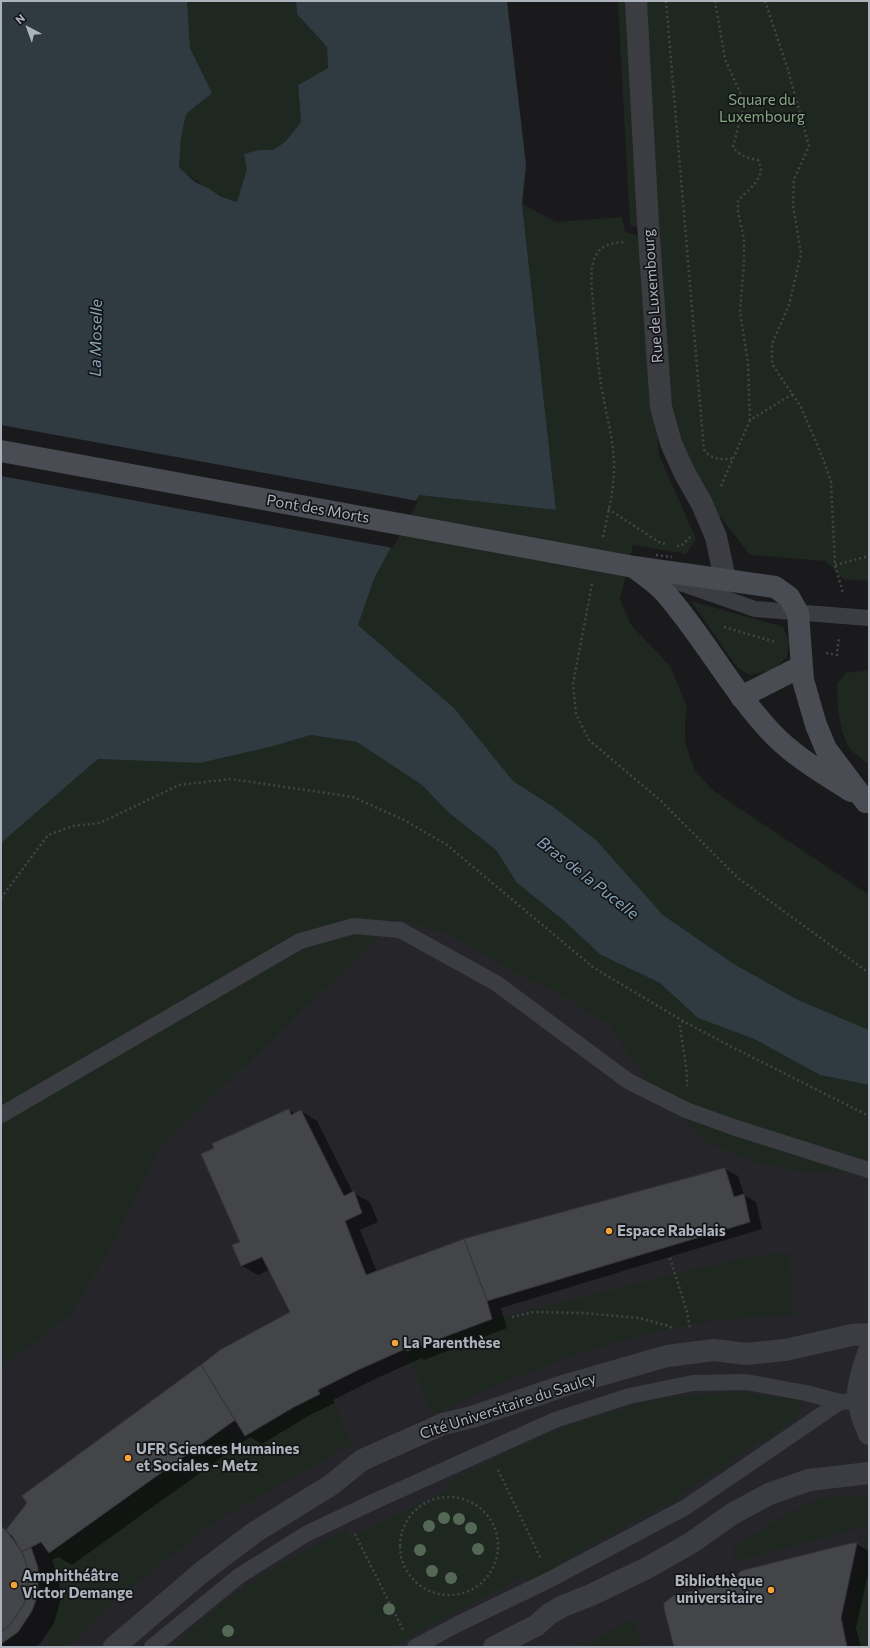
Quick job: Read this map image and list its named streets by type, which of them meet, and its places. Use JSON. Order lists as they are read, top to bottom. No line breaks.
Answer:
{"streets":{"main road":["Pont des Morts"],"street":["Rue de Luxembourg","Cité Universitaire du Saulcy"]},"crossings":[["Rue de Luxembourg","Pont des Morts"]],"water":["La Moselle","Bras de la Pucelle"],"parks":["Square du Luxembourg"],"places":["Espace Rabelais","La Parenthèse","UFR Sciences Humaines et Sociales - Metz","Amphithéâtre Victor Demange","Bibliothèque universitaire"],"north":"top left"}
